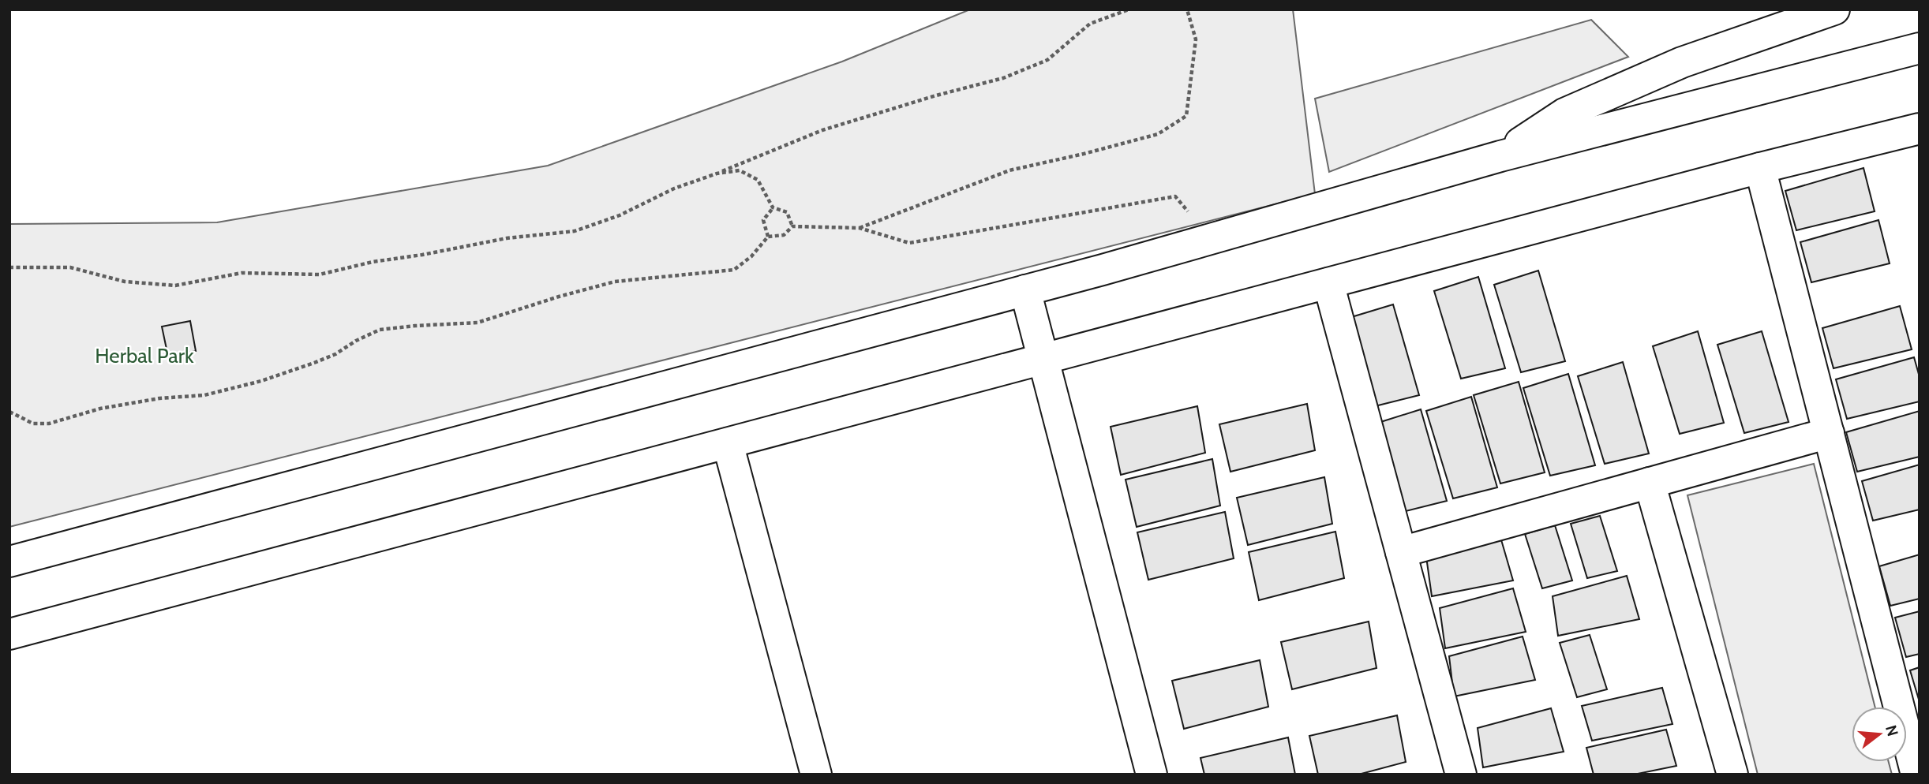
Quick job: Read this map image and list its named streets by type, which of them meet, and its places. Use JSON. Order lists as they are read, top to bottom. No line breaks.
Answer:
{"parks":["Herbal Park"],"north":"right"}
